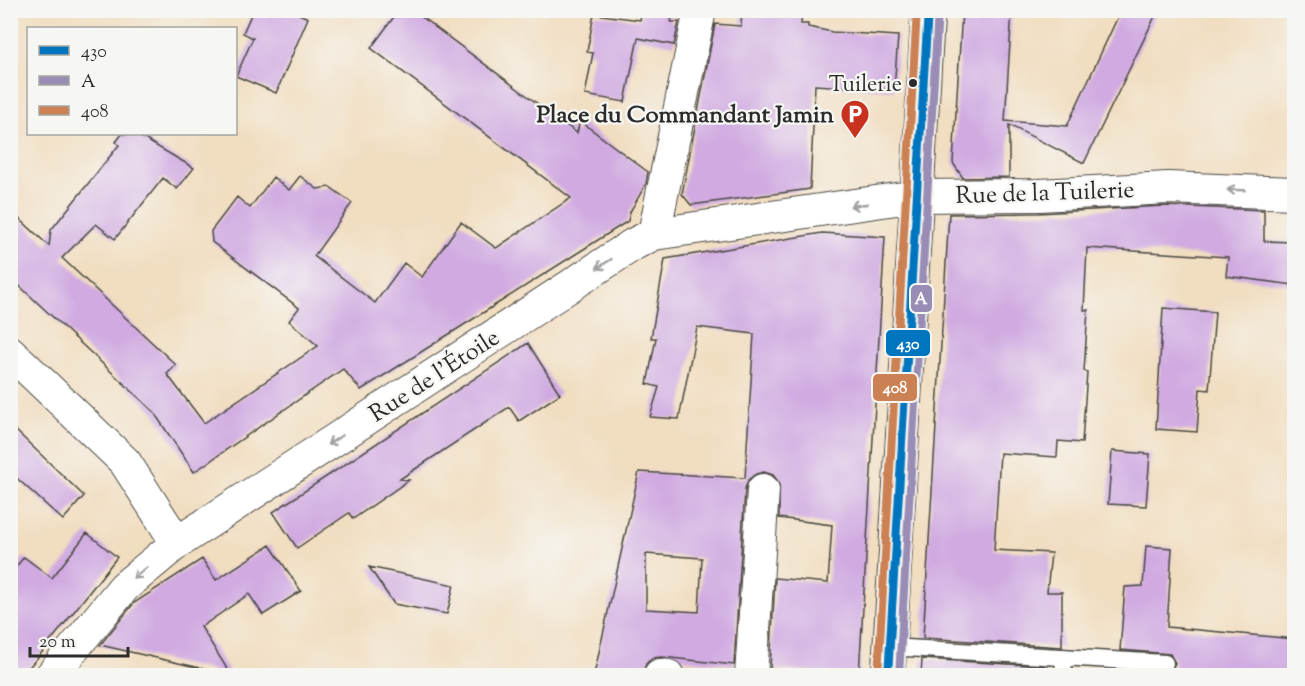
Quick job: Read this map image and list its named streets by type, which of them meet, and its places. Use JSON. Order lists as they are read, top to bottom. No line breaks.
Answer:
{"streets":{"street":["Rue de la Tuilerie","Rue de l’Étoile"]},"crossings":[["Rue de la Tuilerie","Rue de l’Étoile"]],"one_way":["Rue de la Tuilerie","Rue de l’Étoile"],"places":{"other":["Tuilerie"],"parking":["Place du Commandant Jamin"]},"lines":["transit line 430","transit line 408","transit line A"],"legend":["430","A","408"],"scale_bar":"20 m"}
